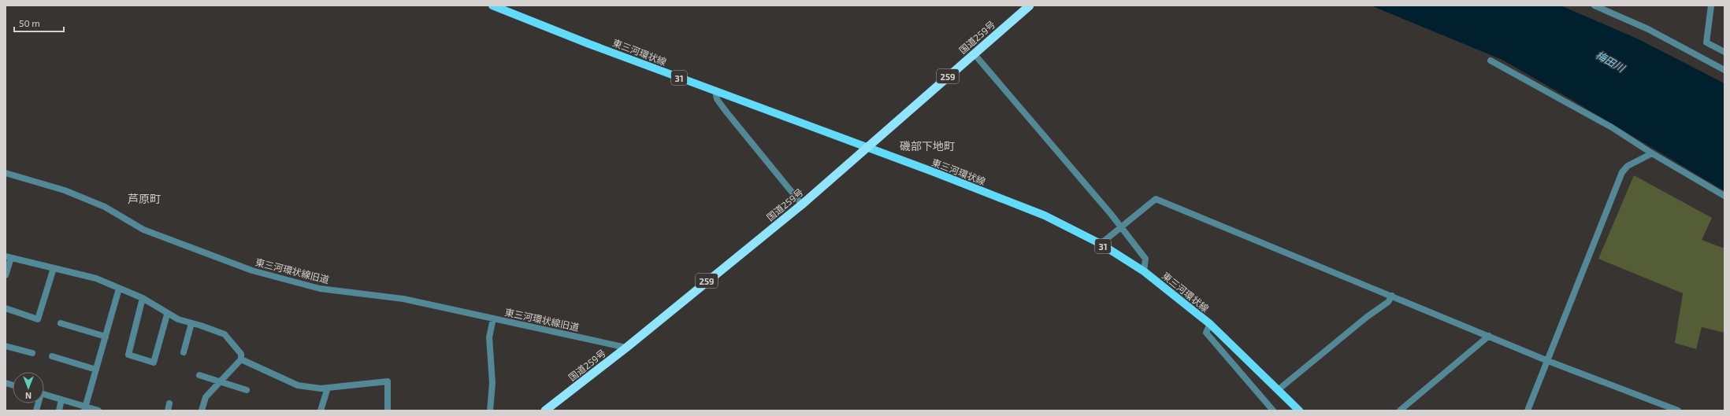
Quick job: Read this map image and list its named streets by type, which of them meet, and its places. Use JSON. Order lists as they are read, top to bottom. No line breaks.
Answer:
{"streets":{"highway":["国道259号","259"],"main road":["東三河環状線","31"],"street":["東三河環状線旧道"]},"crossings":[["国道259号","東三河環状線"],["国道259号","東三河環状線旧道"]],"districts":["磯部下地町","芦原町"],"water":["梅田川"],"scale_bar":"50 m","north":"bottom"}
